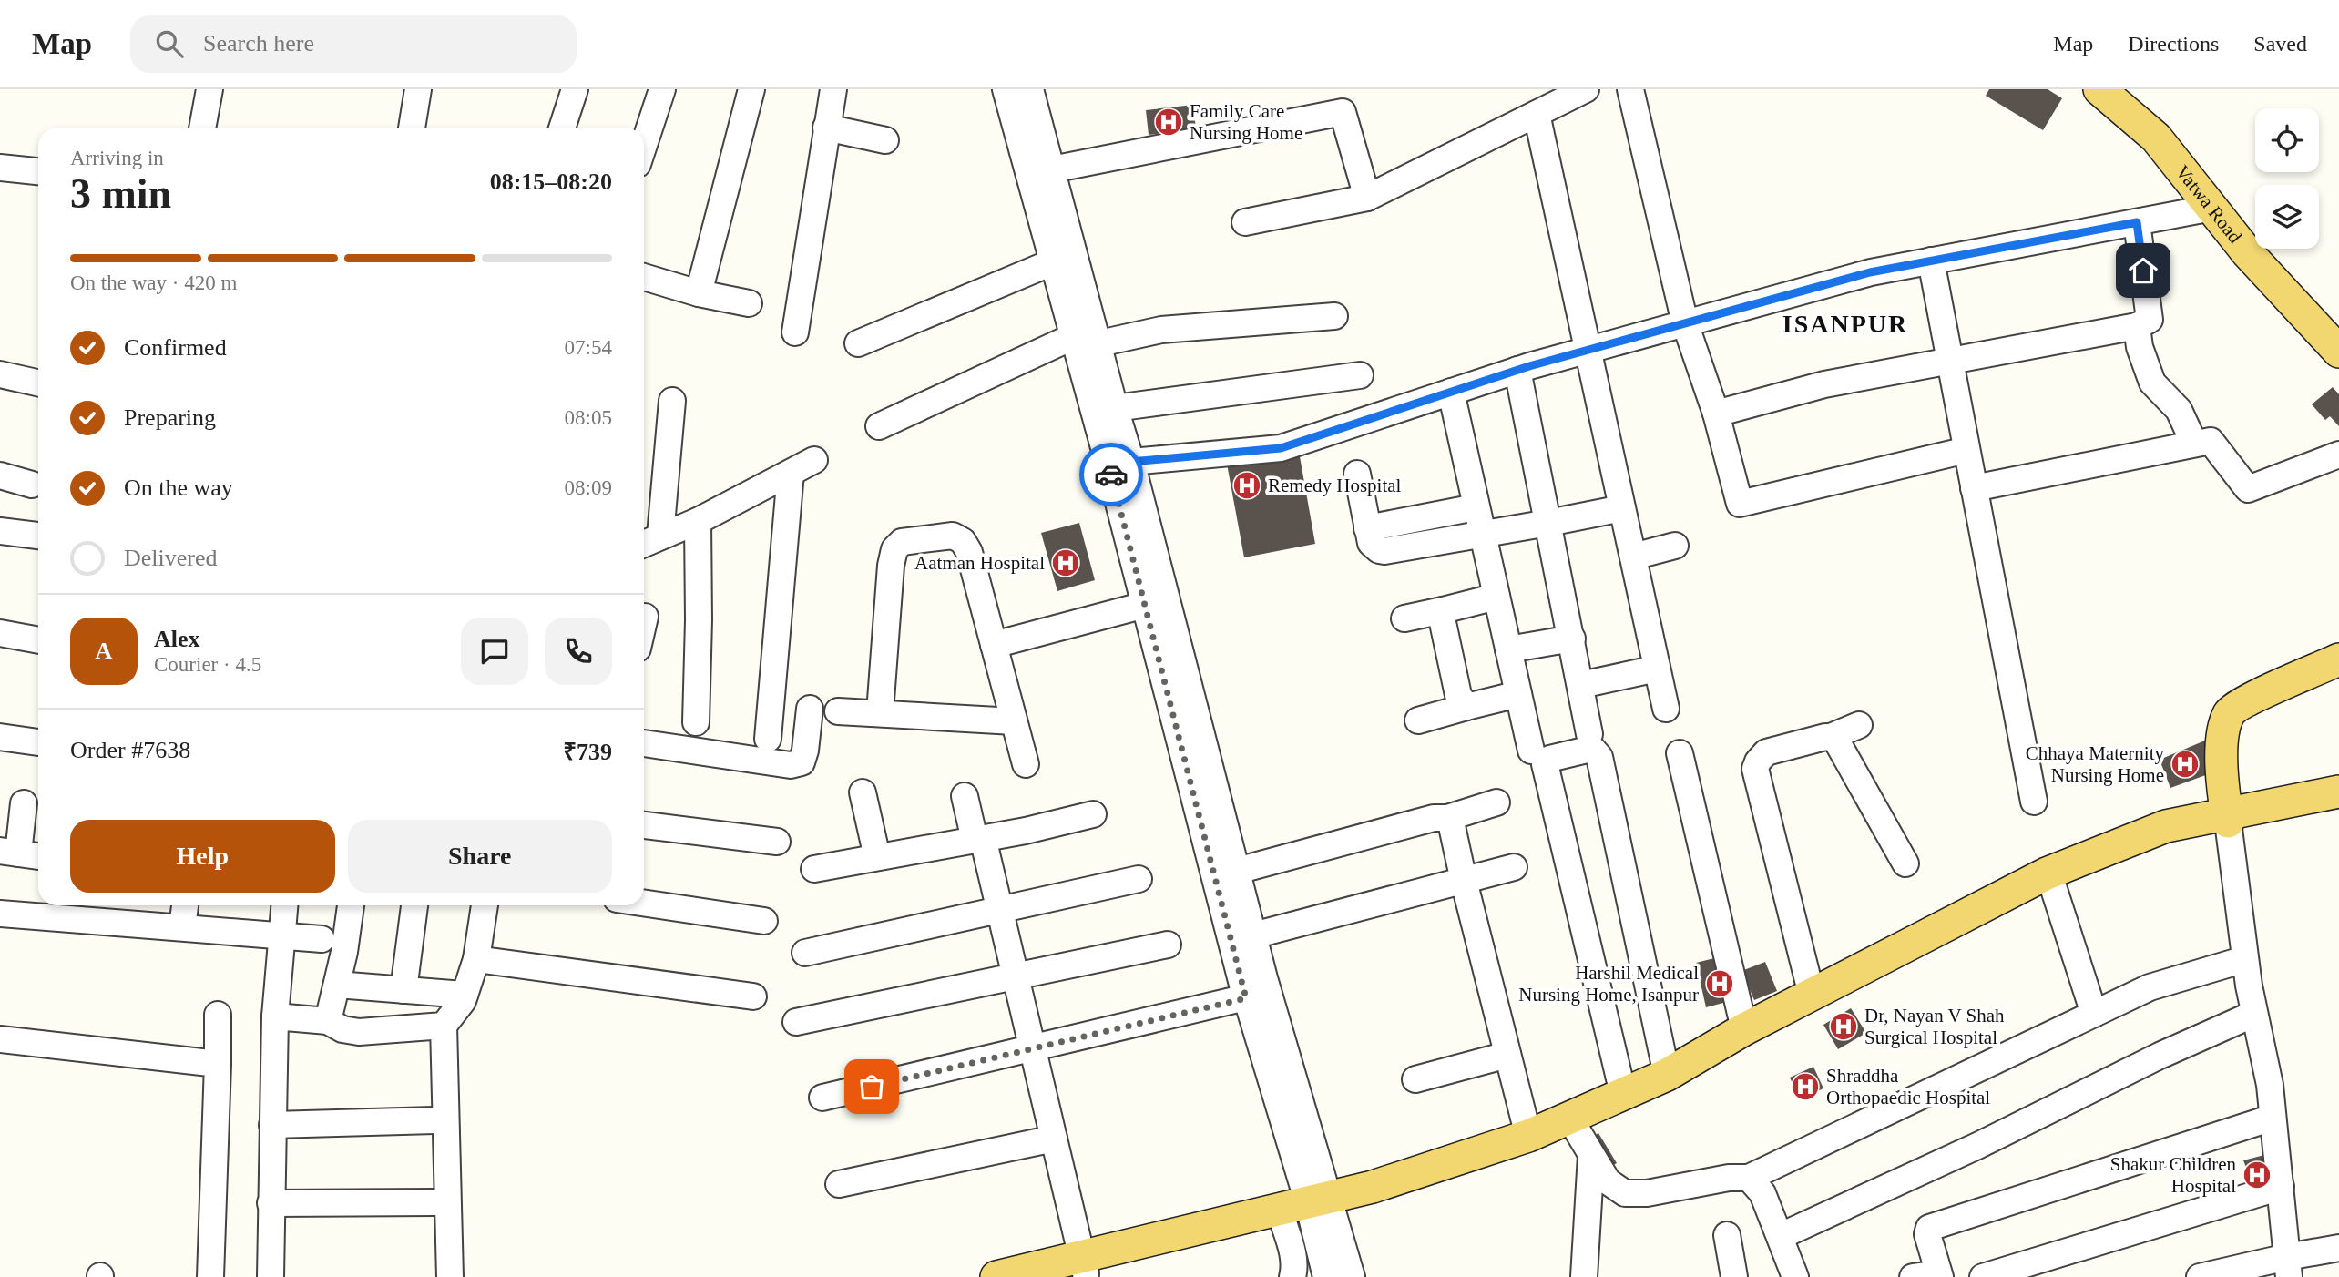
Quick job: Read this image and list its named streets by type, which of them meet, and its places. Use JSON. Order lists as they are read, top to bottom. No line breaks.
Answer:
{"streets":{"main road":["Vatwa Road"]},"districts":["ISANPUR"],"places":{"hospital":["Family Care Nursing Home","Remedy Hospital","Aatman Hospital","Chhaya Maternity Nursing Home","Harshil Medical Nursing Home, Isanpur","Dr, Nayan V Shah Surgical Hospital","Shraddha Orthopaedic Hospital","Shakur Children Hospital"]},"page":{"header":"Map","search":"Search here","nav":["Map","Directions","Saved"],"heading":["3 min","Arriving in","08:15–08:20"],"panel":["Alex","Courier · 4.5","Order #7638","₹739"],"bar":"On the way · 420 m","list":[["Confirmed","07:54"],["Preparing","08:05"],["On the way","08:09"],"Delivered"],"round":"A","buttons":["Help","Share"]}}
